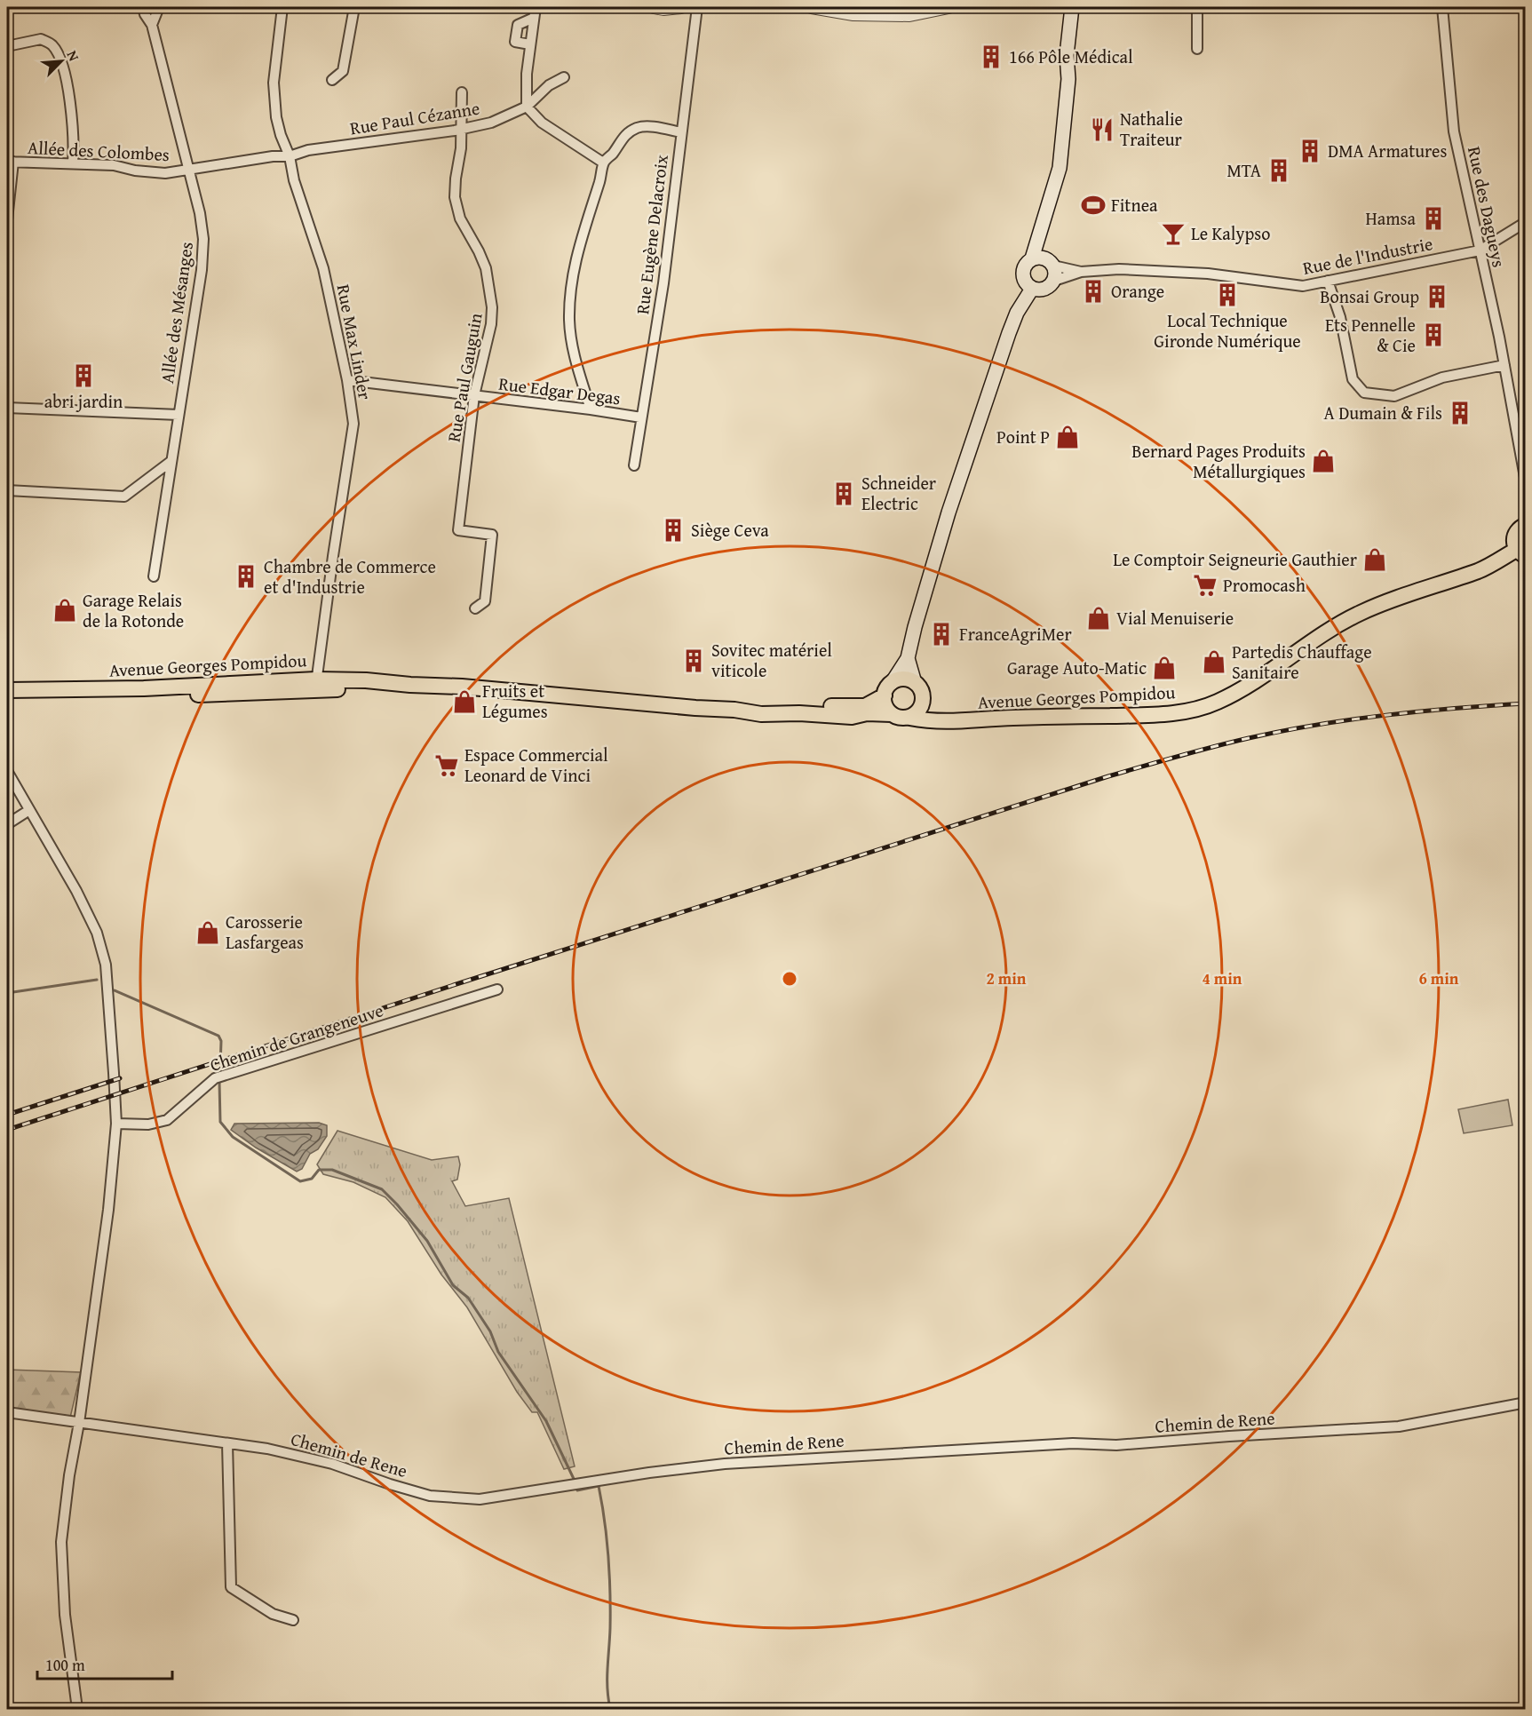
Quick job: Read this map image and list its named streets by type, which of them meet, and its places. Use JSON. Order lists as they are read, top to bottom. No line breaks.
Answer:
{"streets":{"main road":["Avenue Georges Pompidou"],"street":["Rue Paul Cézanne","Allée des Colombes","Rue des Dagueys","Rue Eugène Delacroix","Rue de l'Industrie","Allée des Mésanges","Rue Max Linder","Rue Paul Gauguin","Rue Edgar Degas","Chemin de Grangeneuve","Chemin de Rene"]},"crossings":[["Rue Paul Cézanne","Allée des Colombes"],["Rue Paul Cézanne","Allée des Mésanges"],["Rue Paul Cézanne","Rue Max Linder"],["Rue Paul Cézanne","Rue Paul Gauguin"],["Allée des Colombes","Allée des Mésanges"],["Rue des Dagueys","Rue de l'Industrie"],["Rue Eugène Delacroix","Rue Edgar Degas"],["Rue Max Linder","Rue Edgar Degas"],["Rue Max Linder","Avenue Georges Pompidou"],["Rue Paul Gauguin","Rue Edgar Degas"]],"places":{"building":["166 Pôle Médical","DMA Armatures","MTA","Hamsa","Orange","Local Technique Gironde Numérique","Bonsai Group","Ets Pennelle & Cie","abri jardin","A Dumain & Fils","Schneider Electric","Siège Ceva","Chambre de Commerce et d'Industrie","FranceAgriMer","Sovitec matériel viticole"],"restaurant":["Nathalie Traiteur"],"sports":["Fitnea"],"bar":["Le Kalypso"],"shop":["Point P","Bernard Pages Produits Métallurgiques","Le Comptoir Seigneurie Gauthier","Garage Relais de la Rotonde","Vial Menuiserie","Partedis Chauffage Sanitaire","Garage Auto-Matic","Fruits et Légumes","Carosserie Lasfargeas"],"supermarket":["Promocash","Espace Commercial Leonard de Vinci"]},"scale_bar":"100 m","north":"top right","rings":["2 min","4 min","6 min"]}
